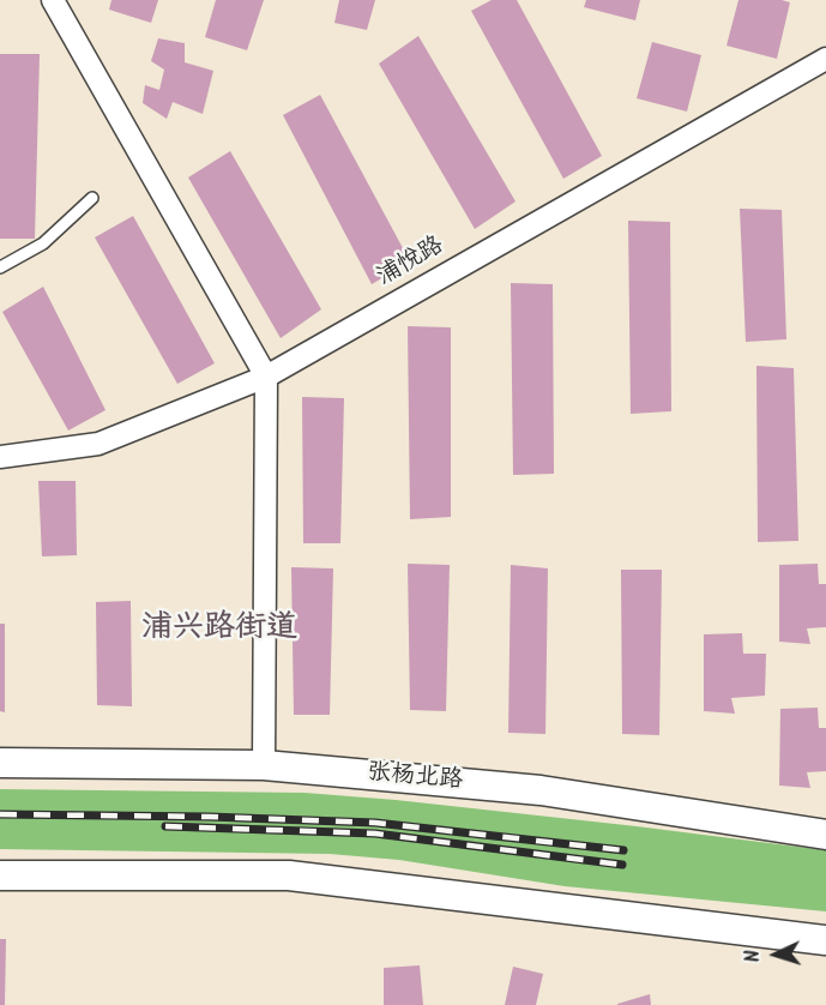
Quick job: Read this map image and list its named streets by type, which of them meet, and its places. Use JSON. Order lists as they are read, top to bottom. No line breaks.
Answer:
{"streets":{"main road":["张杨北路"],"street":["浦悦路"]},"districts":["浦兴路街道"],"north":"left"}
